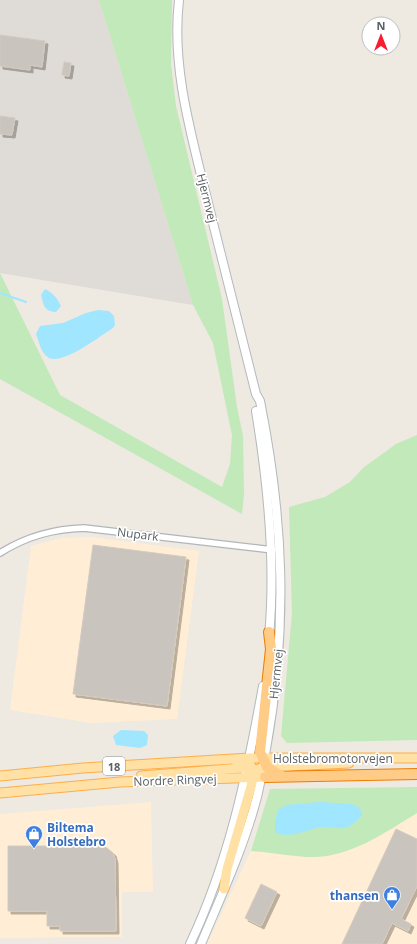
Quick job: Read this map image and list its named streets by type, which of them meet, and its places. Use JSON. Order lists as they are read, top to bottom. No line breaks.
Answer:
{"streets":{"highway":["Holstebromotorvejen","18"],"main road":["Nordre Ringvej"],"street":["Hjermvej","Nupark"]},"crossings":[["Hjermvej","Nupark"],["Hjermvej","Holstebromotorvejen"],["Hjermvej","Nordre Ringvej"],["Holstebromotorvejen","Nordre Ringvej"]],"places":{"shop":["Biltema Holstebro","thansen"]},"north":"top"}
